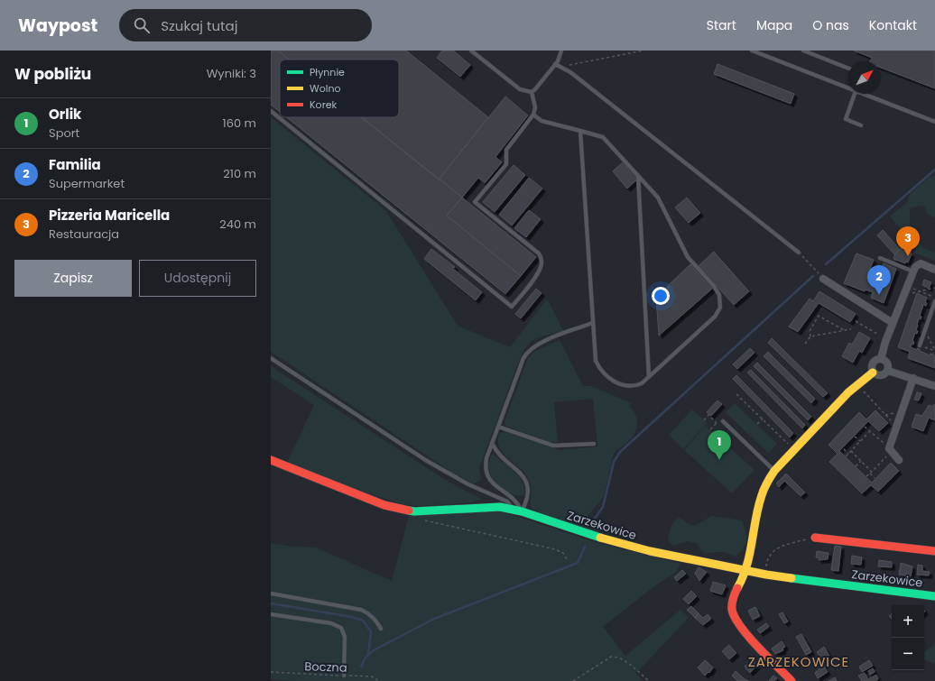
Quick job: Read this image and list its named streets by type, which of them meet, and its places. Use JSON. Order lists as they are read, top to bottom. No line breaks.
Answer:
{"streets":{"street":["Zarzekowice"],"path":["Boczna"]},"districts":["ZARZEKOWICE"],"legend":["Płynnie","Wolno","Korek"],"north":"top right","page":{"header":"Waypost","search":"Szukaj tutaj","nav":["Start","Mapa","O nas","Kontakt"],"heading":["W pobliżu","Wyniki: 3"],"list":[{"mark":"1","name":"Orlik","note":"Sport","value":"160 m"},{"mark":"2","name":"Familia","note":"Supermarket","value":"210 m"},{"mark":"3","name":"Pizzeria Maricella","note":"Restauracja","value":"240 m"}],"pins":["3","2","1"],"buttons":["Zapisz","Udostępnij"],"map_buttons":["+","−"]}}
